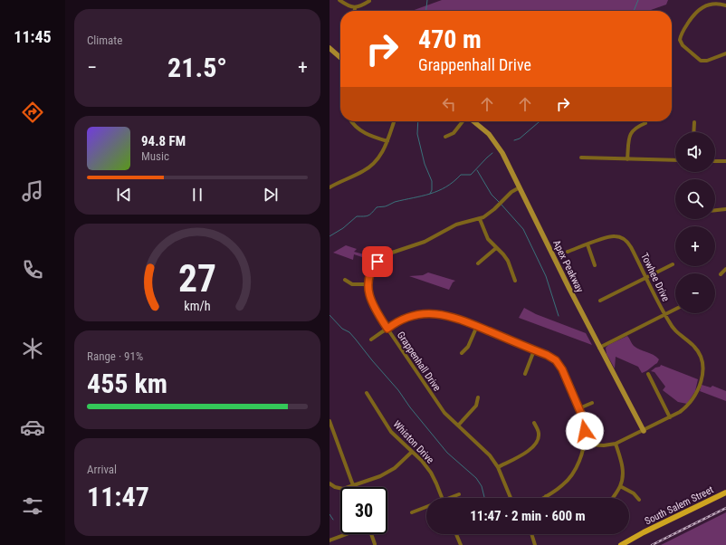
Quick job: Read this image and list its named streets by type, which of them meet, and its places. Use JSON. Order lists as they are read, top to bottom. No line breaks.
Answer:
{"streets":{"main road":["Apex Peakway","South Salem Street"],"street":["Towhee Drive","Grappenhall Drive","Whiston Drive"]},"crossings":[["Apex Peakway","Towhee Drive"],["Apex Peakway","Grappenhall Drive"]],"page":{"tabs":"11:45","tile":["Climate",["Range · 91%","455 km"],["Arrival","11:47"]],"turn":["470 m","Grappenhall Drive"],"heat":["−","21.5°","+"],"song":["94.8 FM","Music"],"map_buttons":["+","−"],"limit":"30","trip":"11:47 · 2 min · 600 m","gauge":["27","km/h"]}}
